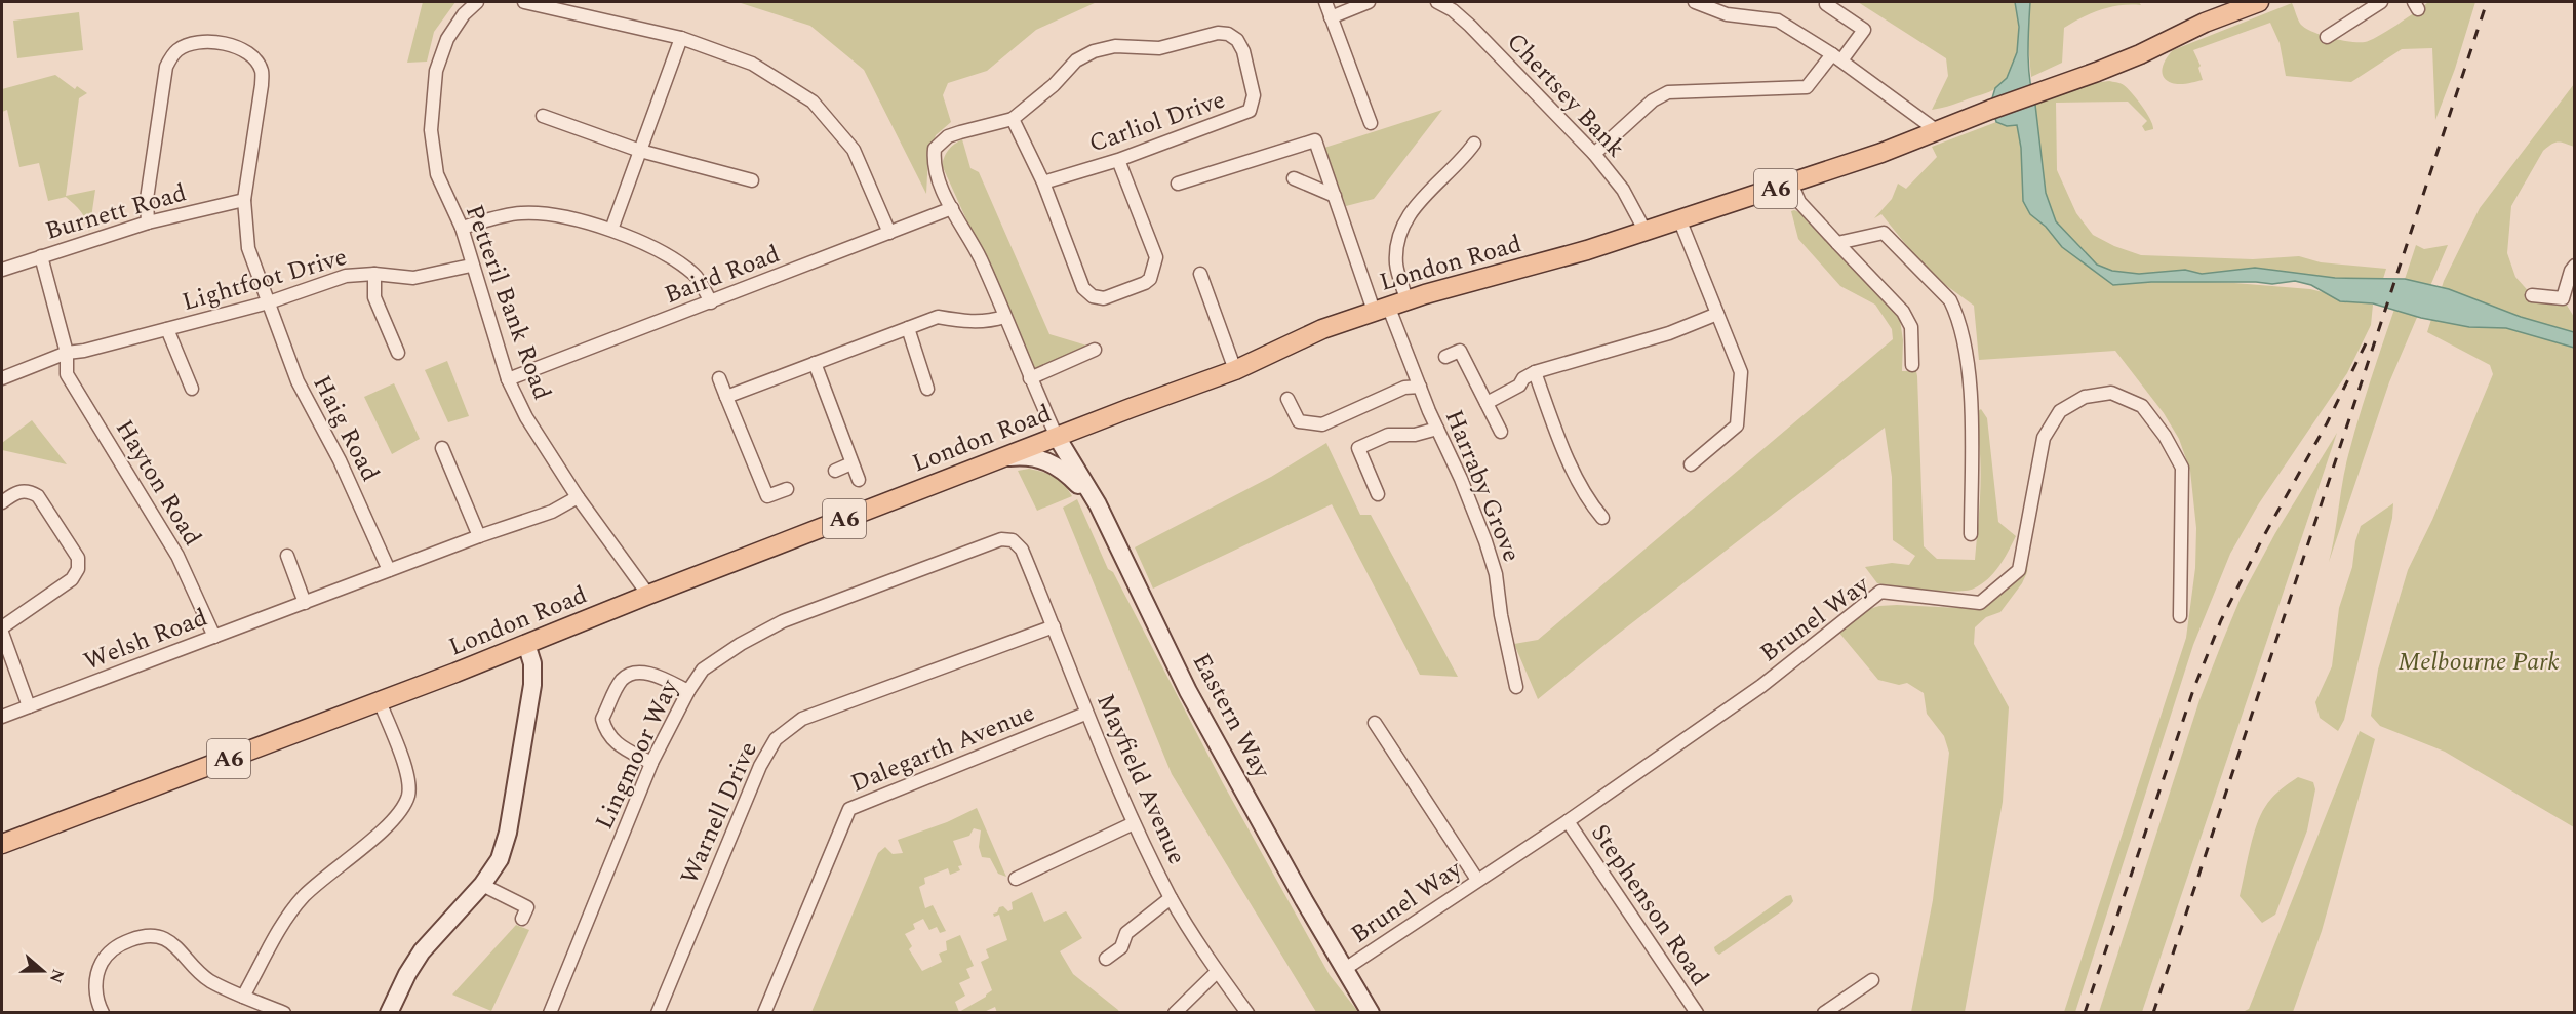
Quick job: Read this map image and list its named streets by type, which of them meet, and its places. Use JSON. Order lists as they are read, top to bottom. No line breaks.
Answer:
{"streets":{"main road":["A6","London Road"],"street":["Chertsey Bank","Carliol Drive","Burnett Road","Baird Road","Lightfoot Drive","Petteril Bank Road","Haig Road","Hayton Road","Harraby Grove","Brunel Way","Welsh Road","Eastern Way","Dalegarth Avenue","Lingmoor Way","Mayfield Avenue","Warnell Drive","Stephenson Road"]},"crossings":[["Chertsey Bank","London Road"],["Carliol Drive","London Road"],["Carliol Drive","Baird Road"],["Carliol Drive","Eastern Way"],["Burnett Road","Haig Road"],["Burnett Road","Hayton Road"],["London Road","Petteril Bank Road"],["London Road","Harraby Grove"],["London Road","Eastern Way"],["Baird Road","Petteril Bank Road"],["Lightfoot Drive","Petteril Bank Road"],["Lightfoot Drive","Haig Road"],["Lightfoot Drive","Hayton Road"],["Petteril Bank Road","Welsh Road"],["Haig Road","Welsh Road"],["Hayton Road","Welsh Road"],["Brunel Way","Eastern Way"],["Brunel Way","Stephenson Road"],["Dalegarth Avenue","Mayfield Avenue"],["Lingmoor Way","Mayfield Avenue"],["Mayfield Avenue","Warnell Drive"]],"parks":["Melbourne Park"],"north":"right"}
